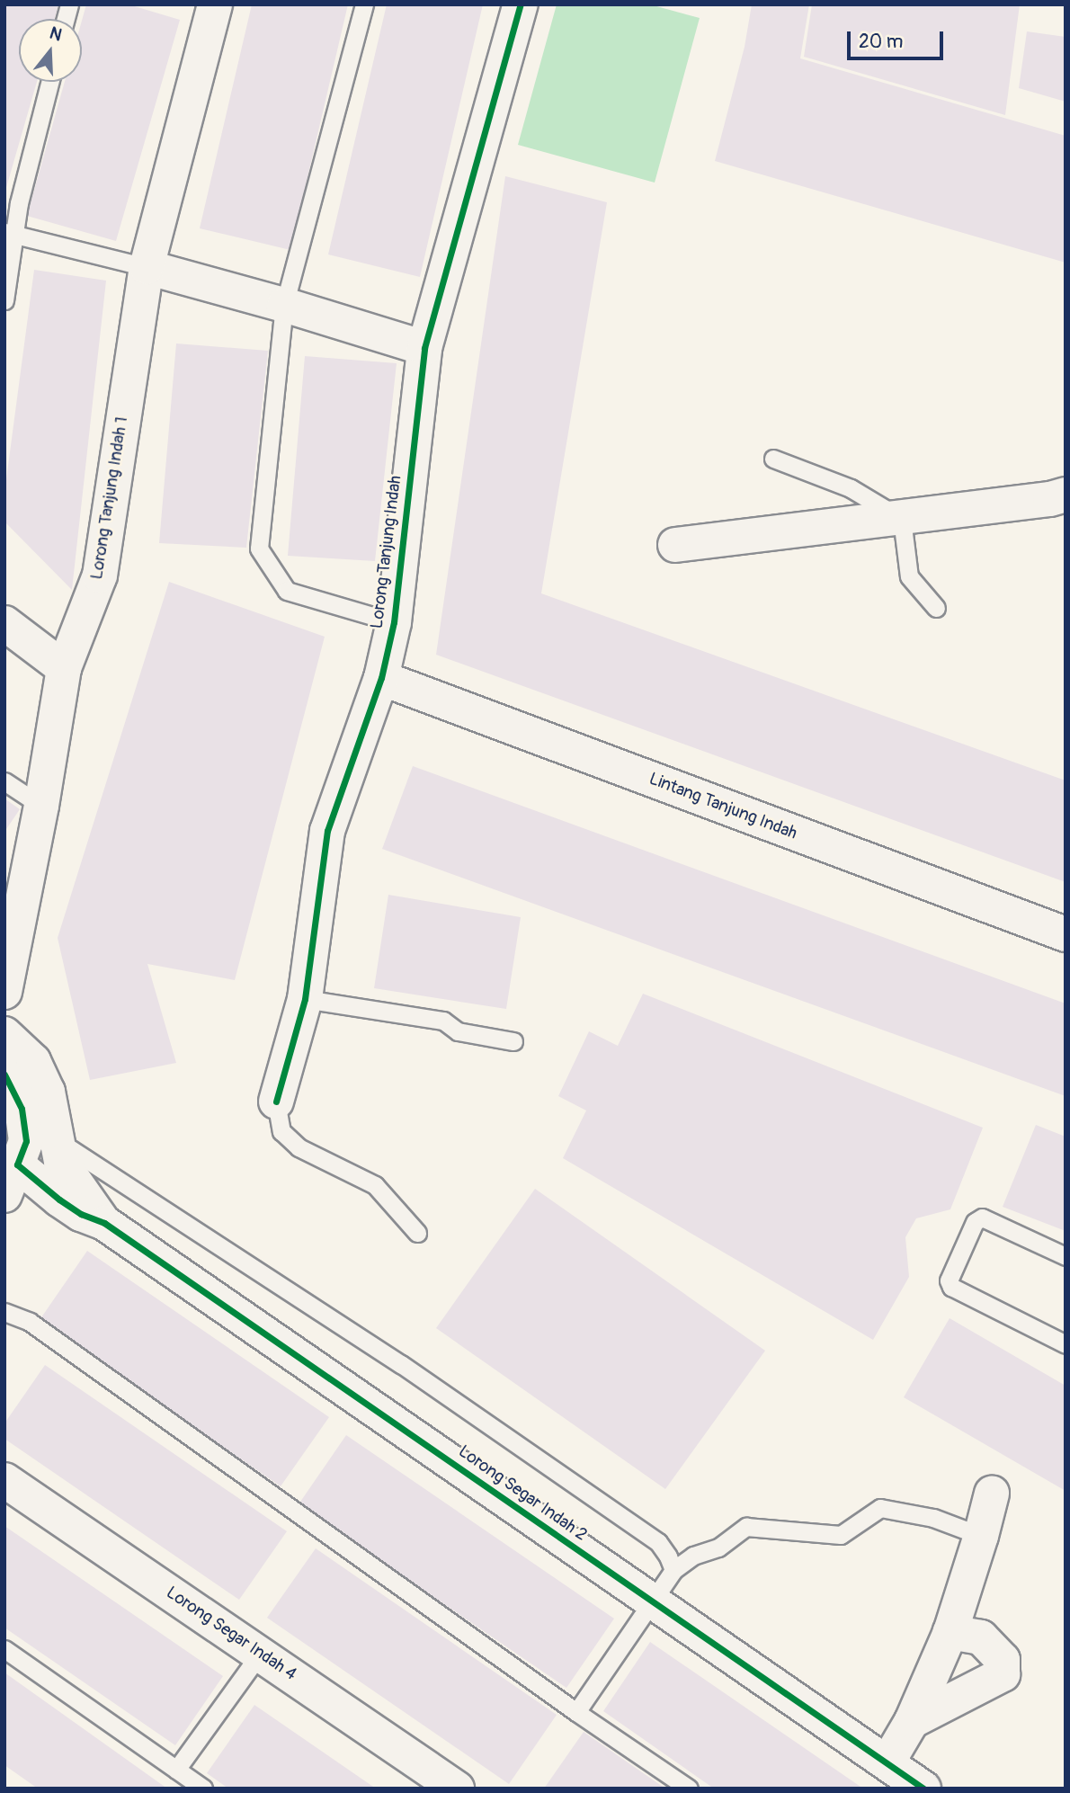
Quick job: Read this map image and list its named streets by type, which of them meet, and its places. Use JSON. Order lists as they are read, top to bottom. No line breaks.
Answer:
{"streets":{"street":["Lorong Tanjung Indah 1","Lorong Tanjung Indah","Lintang Tanjung Indah","Lorong Segar Indah 2","Lorong Segar Indah 4"]},"crossings":[["Lorong Tanjung Indah","Lintang Tanjung Indah"]],"scale_bar":"20 m","north":"top"}
